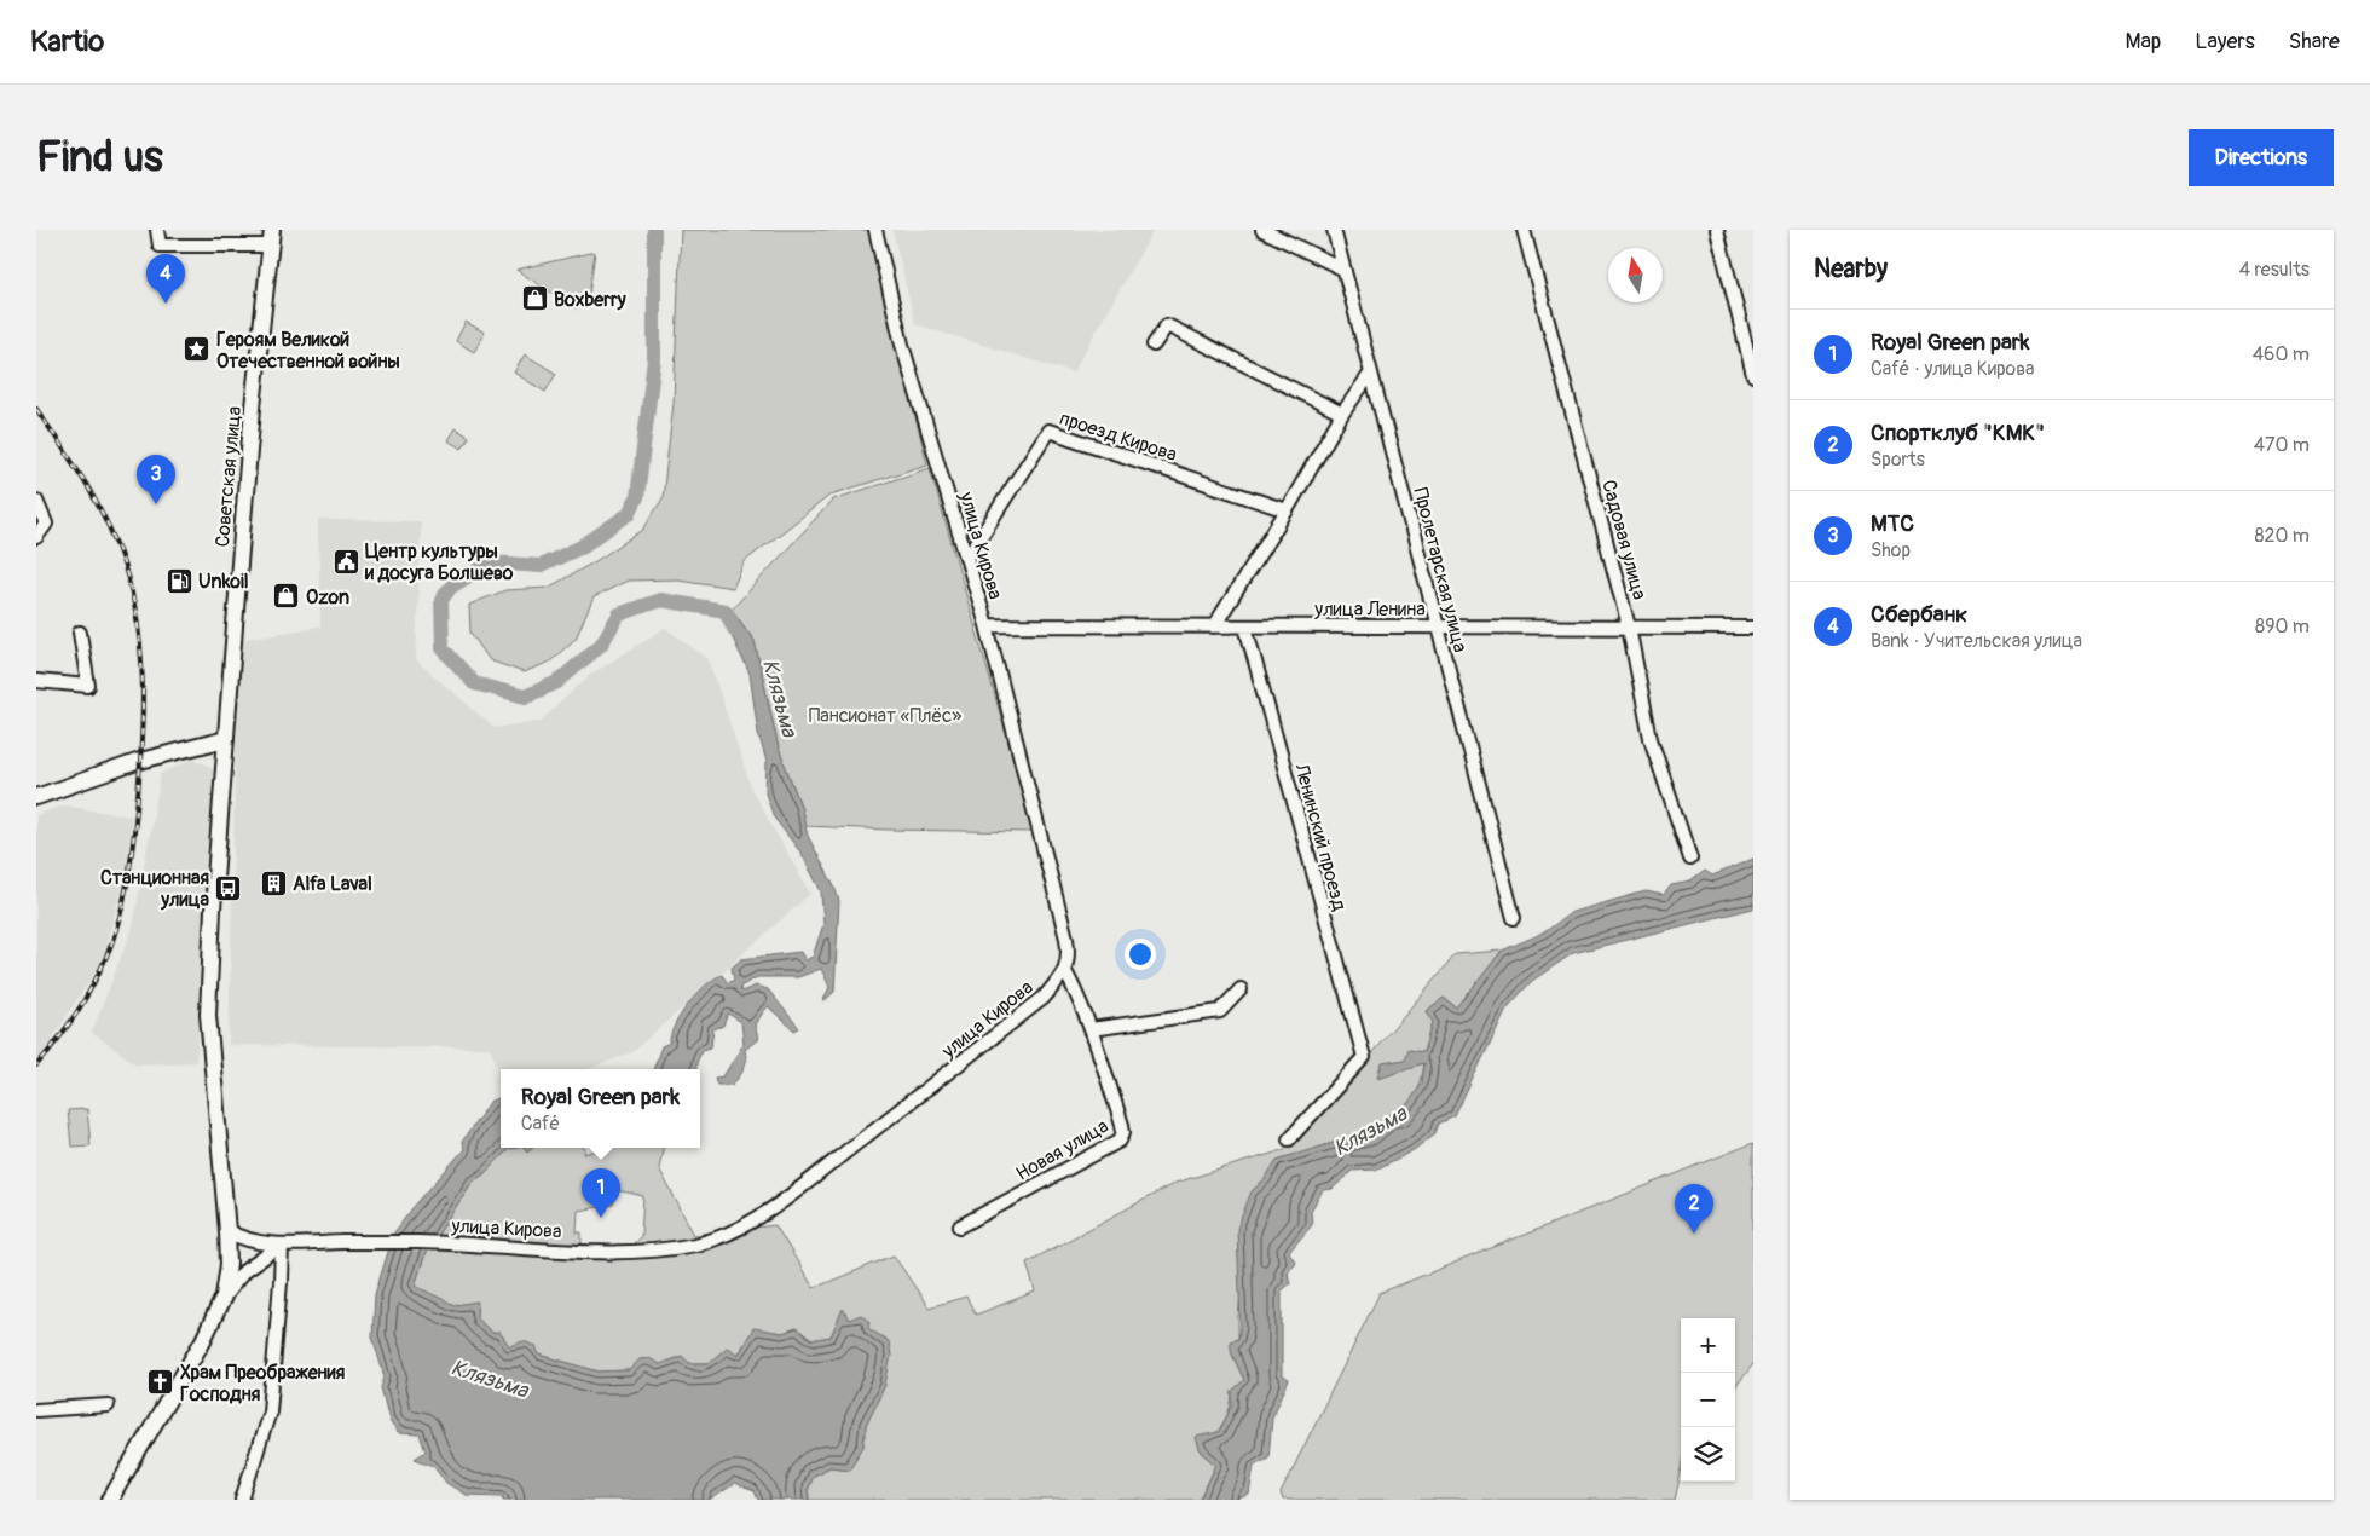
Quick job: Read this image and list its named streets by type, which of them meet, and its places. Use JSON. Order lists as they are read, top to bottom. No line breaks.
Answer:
{"streets":{"main road":["Советская улица"],"street":["проезд Кирова","Садовая улица","улица Кирова","Пролетарская улица","улица Ленина","Ленинский проезд","Новая улица"]},"crossings":[["проезд Кирова","улица Кирова"],["Советская улица","улица Кирова"],["Садовая улица","улица Ленина"],["улица Кирова","улица Ленина"],["улица Кирова","Новая улица"],["Пролетарская улица","улица Ленина"],["улица Ленина","Ленинский проезд"]],"water":["Клязьма"],"parks":["Пансионат «Плёс»"],"places":{"shop":["Boxberry","Ozon"],"place":["Героям Великой Отечественной войны"],"public building":["Центр культуры и досуга Болшево"],"fuel station":["Unkoil"],"building":["Alfa Laval"],"bus stop":["Станционная улица"],"church":["Храм Преображения Господня"]},"north":"top","page":{"header":"Kartio","nav":["Map","Layers","Share"],"buttons":"Directions","title":"Find us","heading":["Nearby","4 results"],"pins":["4","3","1","2"],"list":[{"mark":"1","name":"Royal Green park","note":"Café · улица Кирова","value":"460 m"},{"mark":"2","name":"Спортклуб \"КМК\"","note":"Sports","value":"470 m"},{"mark":"3","name":"МТС","note":"Shop","value":"820 m"},{"mark":"4","name":"Сбербанк","note":"Bank · Учительская улица","value":"890 m"}],"popup":["Royal Green park","Café"],"map_buttons":["+","−"]}}
